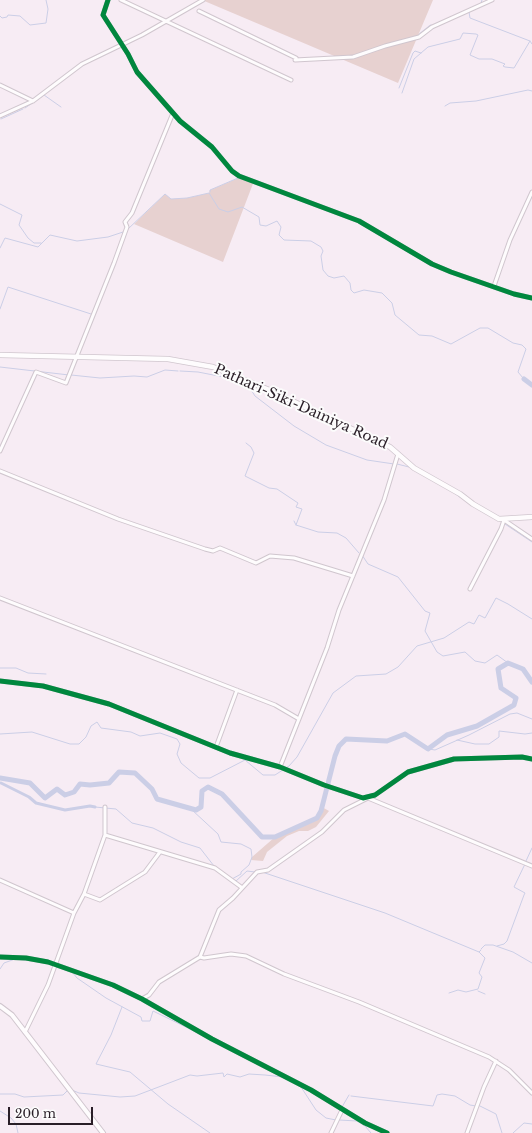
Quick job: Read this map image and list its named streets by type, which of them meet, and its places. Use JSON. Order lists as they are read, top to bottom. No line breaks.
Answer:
{"streets":{"main road":["Pathari-Siki-Dainiya Road"]},"scale_bar":"200 m"}
